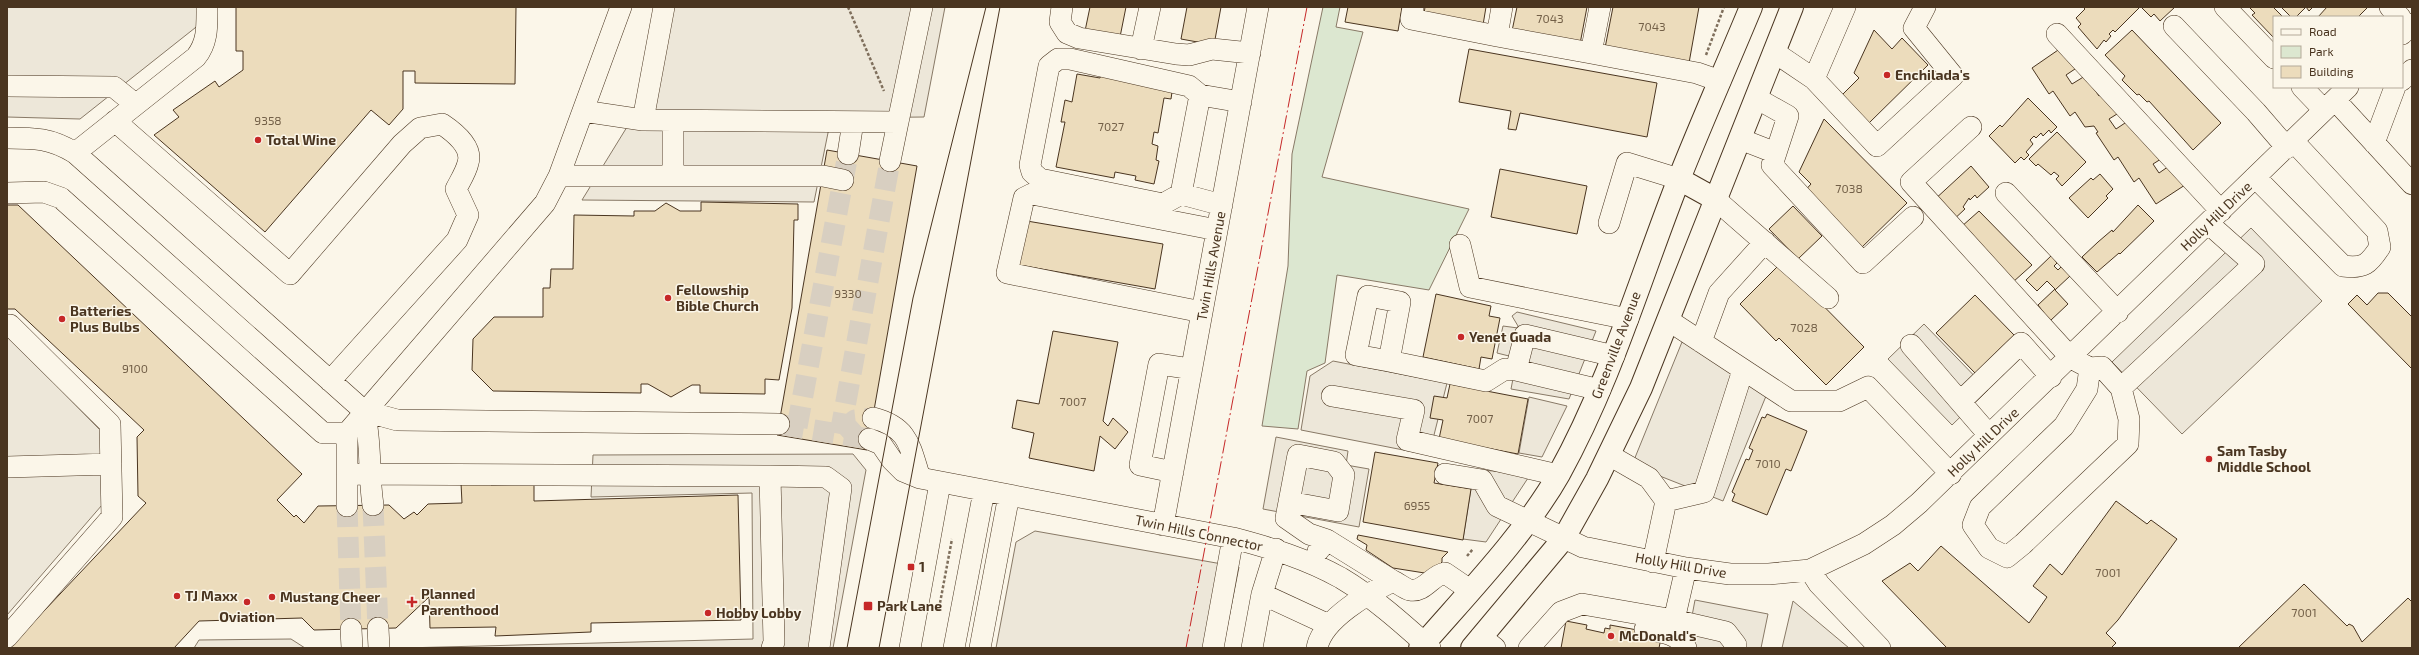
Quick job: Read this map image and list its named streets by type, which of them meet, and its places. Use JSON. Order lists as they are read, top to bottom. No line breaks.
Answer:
{"streets":{"main road":["Greenville Avenue"],"street":["Holly Hill Drive","Twin Hills Avenue","Twin Hills Connector"]},"crossings":[["Holly Hill Drive","Greenville Avenue"],["Twin Hills Avenue","Twin Hills Connector"],["Greenville Avenue","Twin Hills Connector"]],"places":{"other":["Enchilada's","Total Wine","Fellowship Bible Church","Batteries Plus Bulbs","Yenet Guada","Sam Tasby Middle School","TJ Maxx","Mustang Cheer","Oviation","Hobby Lobby","McDonald's"],"transit":["1","Park Lane"],"health":["Planned Parenthood"]},"house_numbers":["7043","7043","9358","7027","7038","9330","7028","9100","7007","7007","7010","6955","7001","7001"],"legend":["Road","Park","Building"]}
